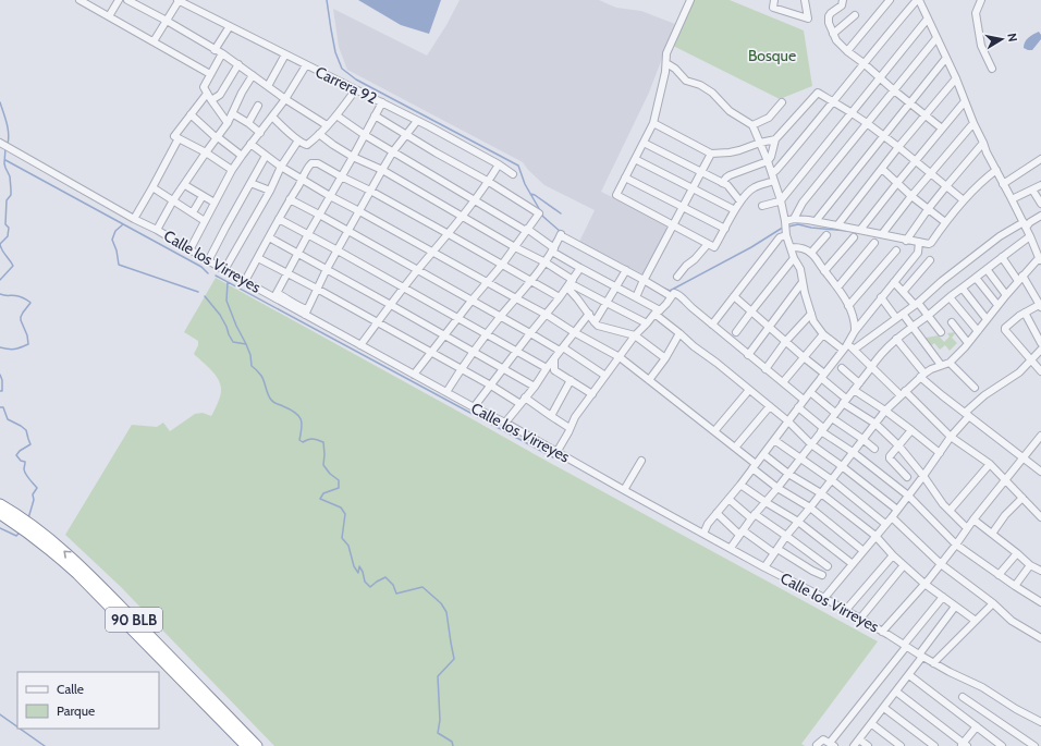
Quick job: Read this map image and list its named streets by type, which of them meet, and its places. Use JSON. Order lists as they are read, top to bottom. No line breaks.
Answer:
{"streets":{"highway":["90 BLB"],"street":["Carrera 92","Calle los Virreyes"]},"parks":["Bosque"],"legend":["Calle","Parque"],"north":"right"}
